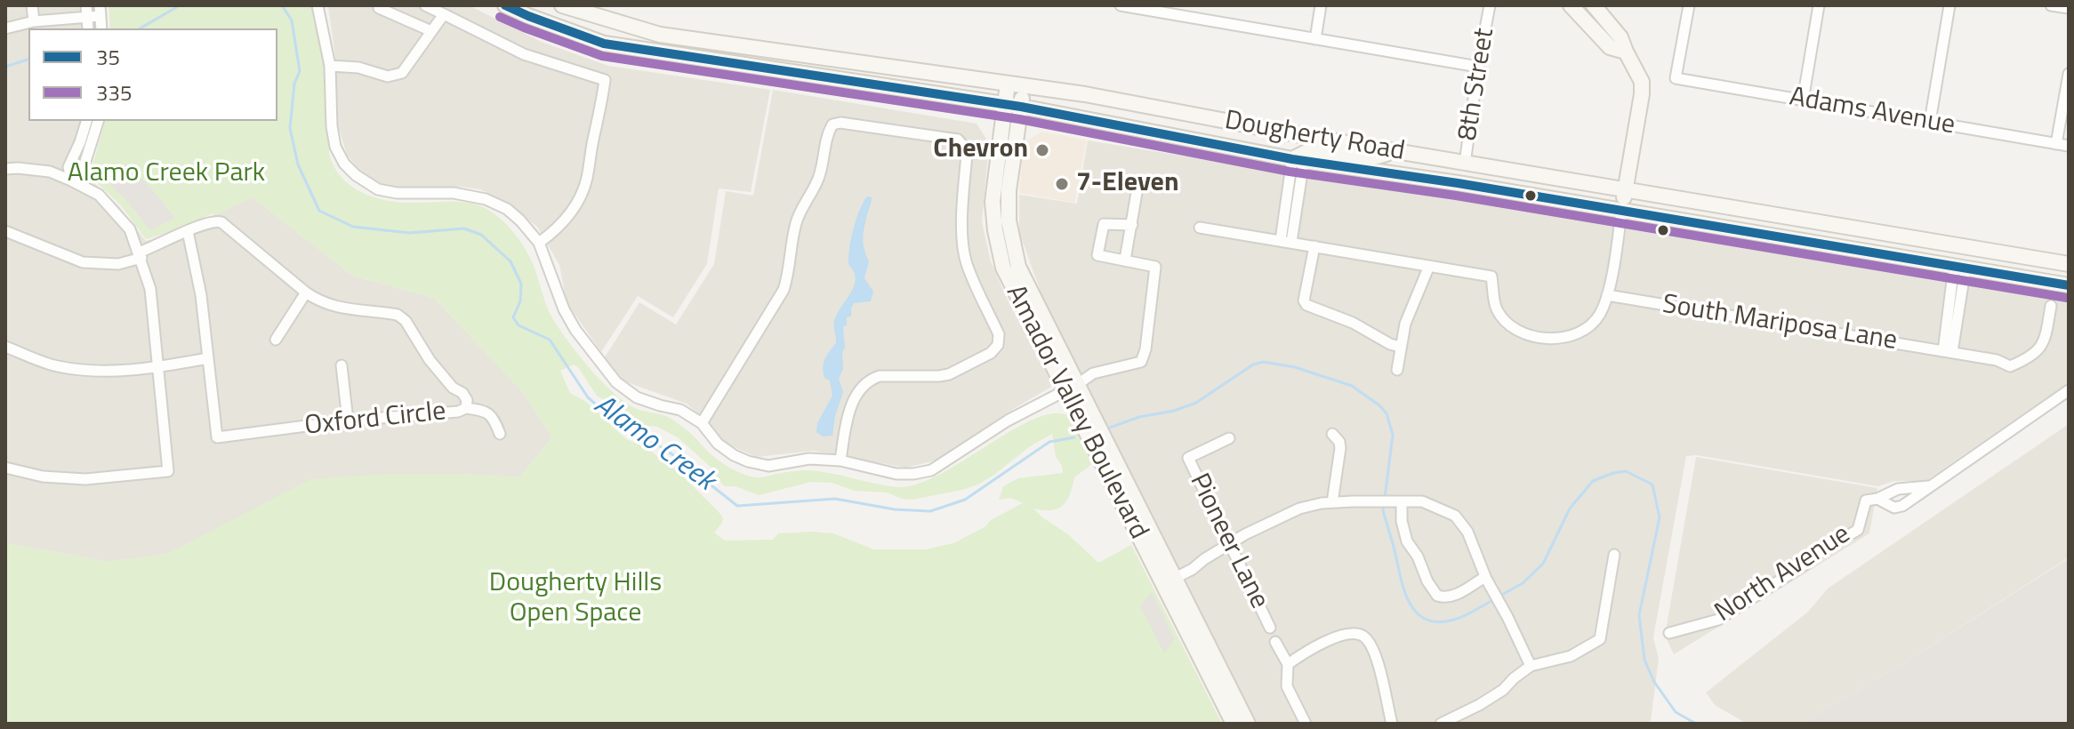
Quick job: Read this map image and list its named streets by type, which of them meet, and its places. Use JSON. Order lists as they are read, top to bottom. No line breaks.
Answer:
{"streets":{"main road":["Dougherty Road","Amador Valley Boulevard"],"street":["8th Street","Adams Avenue","South Mariposa Lane","Oxford Circle","Pioneer Lane","North Avenue"]},"crossings":[["8th Street","Dougherty Road"],["Dougherty Road","Amador Valley Boulevard"]],"water":["Alamo Creek"],"parks":["Alamo Creek Park","Dougherty Hills Open Space"],"places":["Chevron","7-Eleven"],"lines":["transit line 35","transit line 335"],"legend":["35","335"]}
